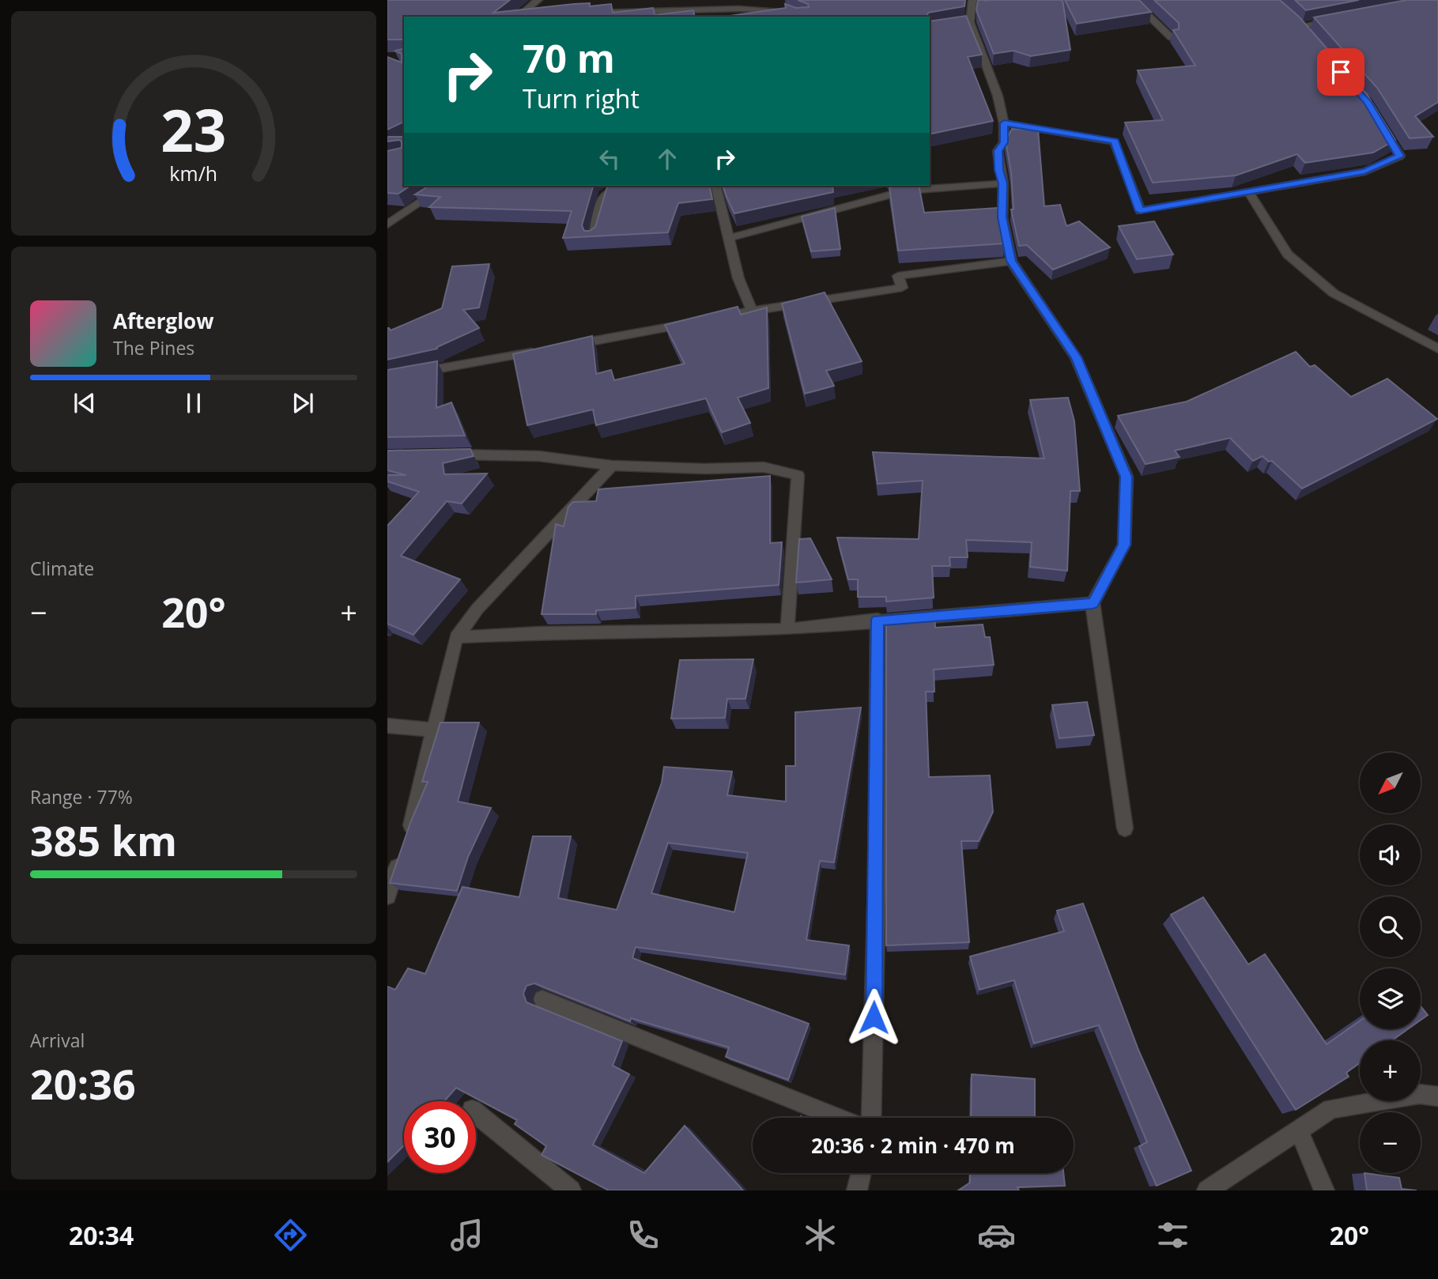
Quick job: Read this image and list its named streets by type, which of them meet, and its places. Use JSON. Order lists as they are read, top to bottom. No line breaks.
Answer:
{"north":"bottom left","page":{"turn":["70 m","Turn right"],"song":["Afterglow","The Pines"],"tile":["Climate",["Range · 77%","385 km"],["Arrival","20:36"]],"heat":["−","20°","+"],"map_buttons":["+","−"],"limit":"30","trip":"20:36 · 2 min · 470 m","tabs":["20:34","20°"],"gauge":["23","km/h"]}}
